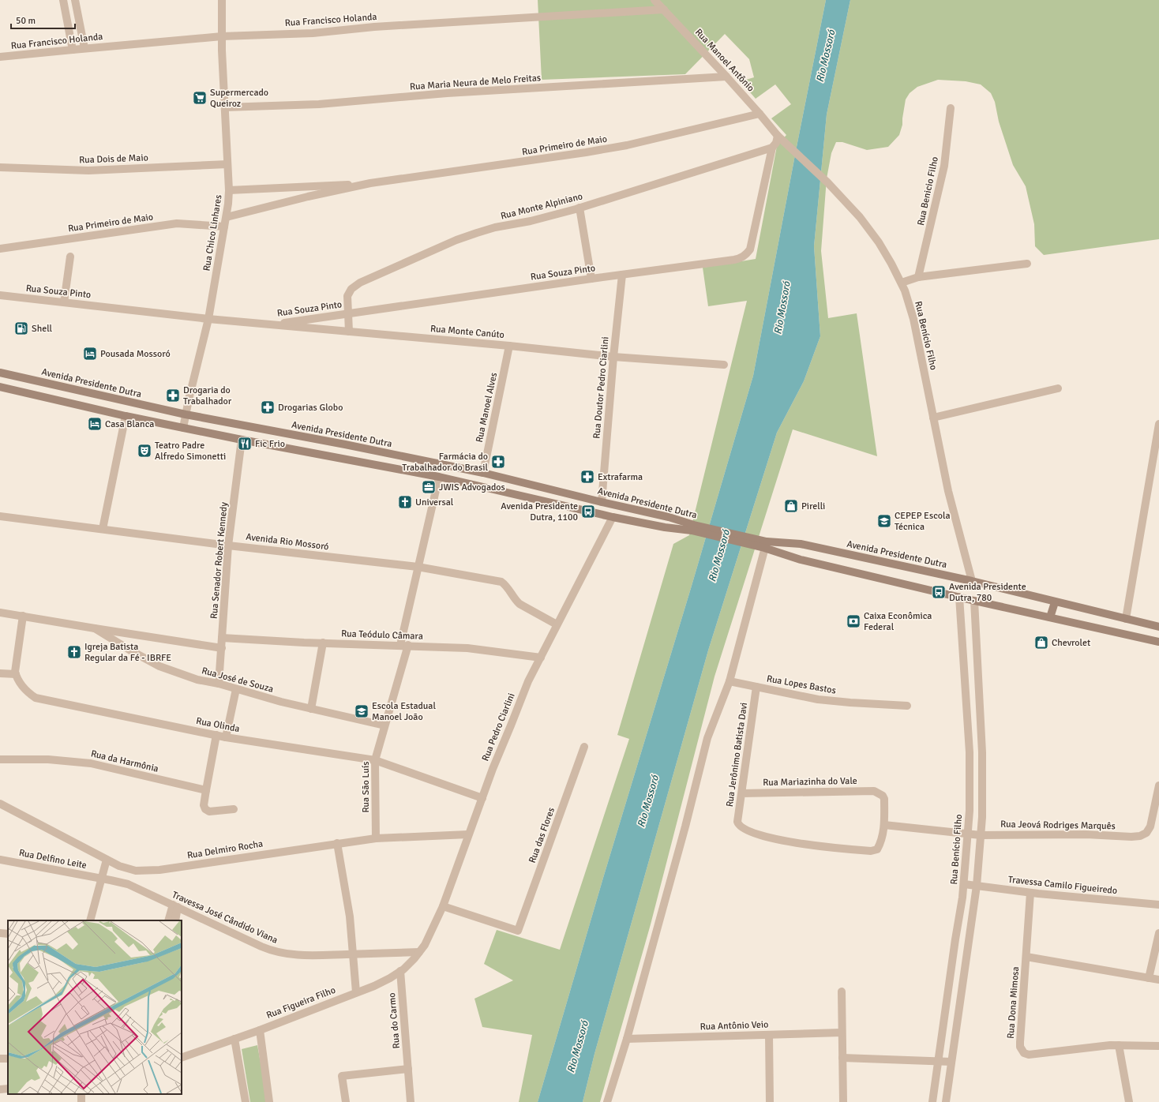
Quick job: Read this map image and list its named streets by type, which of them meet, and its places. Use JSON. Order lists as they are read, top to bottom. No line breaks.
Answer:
{"streets":{"main road":["Avenida Presidente Dutra"],"street":["Rua Francisco Holanda","Rua Manoel Antônio","Rua Maria Neura de Melo Freitas","Rua Primeiro de Maio","Rua Dois de Maio","Rua Benicio Filho","Rua Monte Alpiniano","Rua Chico Linhares","Rua Souza Pinto","Rua Monte Canúto","Rua Benício Filho","Rua Doutor Pedro Ciarlini","Rua Manoel Alves","Avenida Rio Mossoró","Rua Senador Robert Kennedy","Rua Teódulo Câmara","Rua José de Souza","Rua Lopes Bastos","Rua Olinda","Rua Pedro Ciarlini","Rua Jerônimo Batista Davi","Rua da Harmônia","Rua Mariazinha do Vale","Rua São Luís","Rua Jeová Rodriges Marquês","Rua das Flores","Rua Delmiro Rocha","Rua Delfino Leite","Travessa Camilo Figueiredo","Travessa José Cândido Viana","Rua Figueira Filho","Rua Dona Mimosa","Rua do Carmo","Rua Antônio Veio"]},"crossings":[["Rua Francisco Holanda","Rua Manoel Antônio"],["Rua Francisco Holanda","Rua Chico Linhares"],["Rua Manoel Antônio","Rua Maria Neura de Melo Freitas"],["Rua Manoel Antônio","Rua Primeiro de Maio"],["Rua Manoel Antônio","Rua Benício Filho"],["Rua Maria Neura de Melo Freitas","Rua Chico Linhares"],["Rua Primeiro de Maio","Rua Chico Linhares"],["Rua Dois de Maio","Rua Chico Linhares"],["Rua Monte Alpiniano","Rua Souza Pinto"],["Rua Monte Alpiniano","Rua Monte Canúto"],["Rua Chico Linhares","Rua Souza Pinto"],["Rua Chico Linhares","Rua Monte Canúto"],["Rua Chico Linhares","Avenida Presidente Dutra"],["Rua Souza Pinto","Rua Monte Canúto"],["Rua Souza Pinto","Rua Doutor Pedro Ciarlini"],["Rua Monte Canúto","Rua Doutor Pedro Ciarlini"],["Rua Monte Canúto","Rua Manoel Alves"],["Rua Benício Filho","Avenida Presidente Dutra"],["Rua Benício Filho","Rua Jeová Rodriges Marquês"],["Rua Benício Filho","Travessa Camilo Figueiredo"],["Avenida Presidente Dutra","Rua Doutor Pedro Ciarlini"],["Avenida Presidente Dutra","Rua Manoel Alves"],["Avenida Presidente Dutra","Rua Senador Robert Kennedy"],["Avenida Presidente Dutra","Rua Pedro Ciarlini"],["Avenida Presidente Dutra","Rua São Luís"],["Avenida Rio Mossoró","Rua Senador Robert Kennedy"],["Avenida Rio Mossoró","Rua Pedro Ciarlini"],["Avenida Rio Mossoró","Rua São Luís"],["Rua Senador Robert Kennedy","Rua Teódulo Câmara"],["Rua Senador Robert Kennedy","Rua José de Souza"],["Rua Teódulo Câmara","Rua Pedro Ciarlini"],["Rua Teódulo Câmara","Rua São Luís"],["Rua José de Souza","Rua São Luís"],["Rua Lopes Bastos","Rua Jerônimo Batista Davi"],["Rua Olinda","Rua Pedro Ciarlini"],["Rua Olinda","Rua São Luís"],["Rua Pedro Ciarlini","Rua das Flores"],["Rua Pedro Ciarlini","Rua Delmiro Rocha"],["Rua Pedro Ciarlini","Travessa José Cândido Viana"],["Rua Pedro Ciarlini","Rua Figueira Filho"],["Rua Jerônimo Batista Davi","Rua Mariazinha do Vale"],["Rua Jerônimo Batista Davi","Rua Jeová Rodriges Marquês"],["Rua Mariazinha do Vale","Rua Jeová Rodriges Marquês"],["Rua São Luís","Rua Delmiro Rocha"],["Rua Delfino Leite","Travessa José Cândido Viana"],["Travessa Camilo Figueiredo","Rua Dona Mimosa"],["Travessa José Cândido Viana","Rua Figueira Filho"],["Rua Figueira Filho","Rua do Carmo"]],"water":["Rio Mossoró"],"places":{"supermarket":["Supermercado Queiroz"],"fuel station":["Shell"],"hotel":["Pousada Mossoró","Casa Blanca"],"pharmacy":["Drogaria do Trabalhador","Drogarias Globo","Farmácia do Trabalhador do Brasil","Extrafarma"],"restaurant":["Fic Frio"],"theatre":["Teatro Padre Alfredo Simonetti"],"office":["JWIS Advogados"],"church":["Universal","Igreja Batista Regular da Fé - IBRFE"],"shop":["Pirelli","Chevrolet"],"bus stop":["Avenida Presidente Dutra, 1100","Avenida Presidente Dutra, 780"],"school or university":["CEPEP Escola Técnica","Escola Estadual Manoel João"],"bank":["Caixa Econômica Federal"]},"scale_bar":"50 m"}
